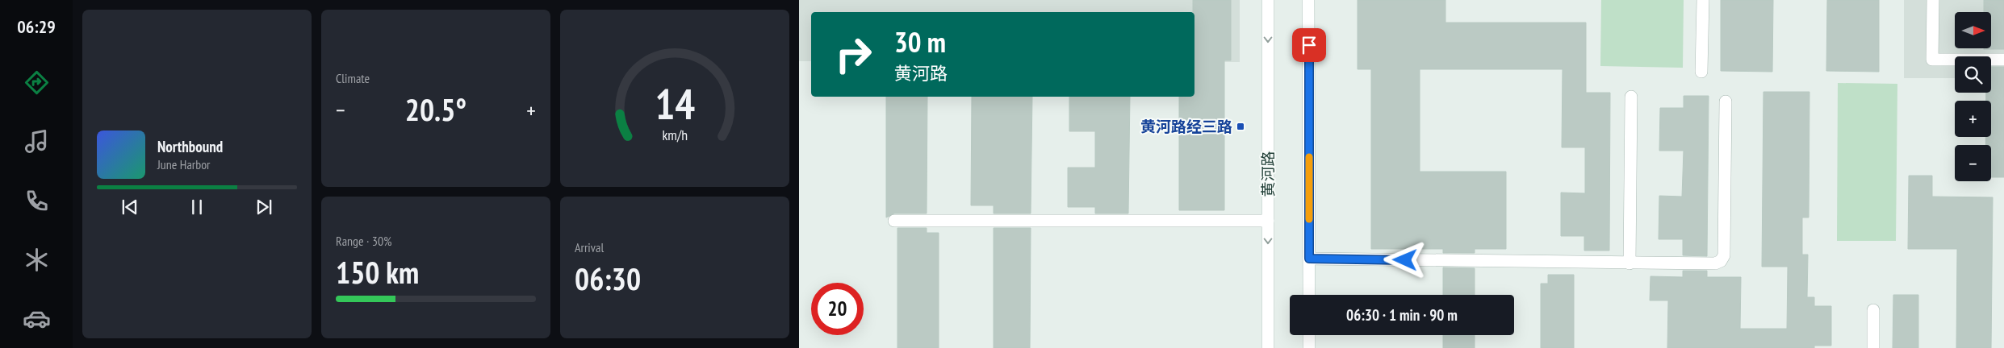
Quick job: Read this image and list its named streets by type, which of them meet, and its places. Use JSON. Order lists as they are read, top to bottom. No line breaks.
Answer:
{"streets":{"main road":["黄河路"]},"places":{"transit":["黄河路经三路"]},"north":"right","page":{"tabs":"06:29","tile":["Climate",["Range · 30%","150 km"],["Arrival","06:30"]],"map_buttons":["+","−"],"turn":["30 m","黄河路"],"heat":["−","20.5°","+"],"song":["Northbound","June Harbor"],"limit":"20","trip":"06:30 · 1 min · 90 m","gauge":["14","km/h"]}}
